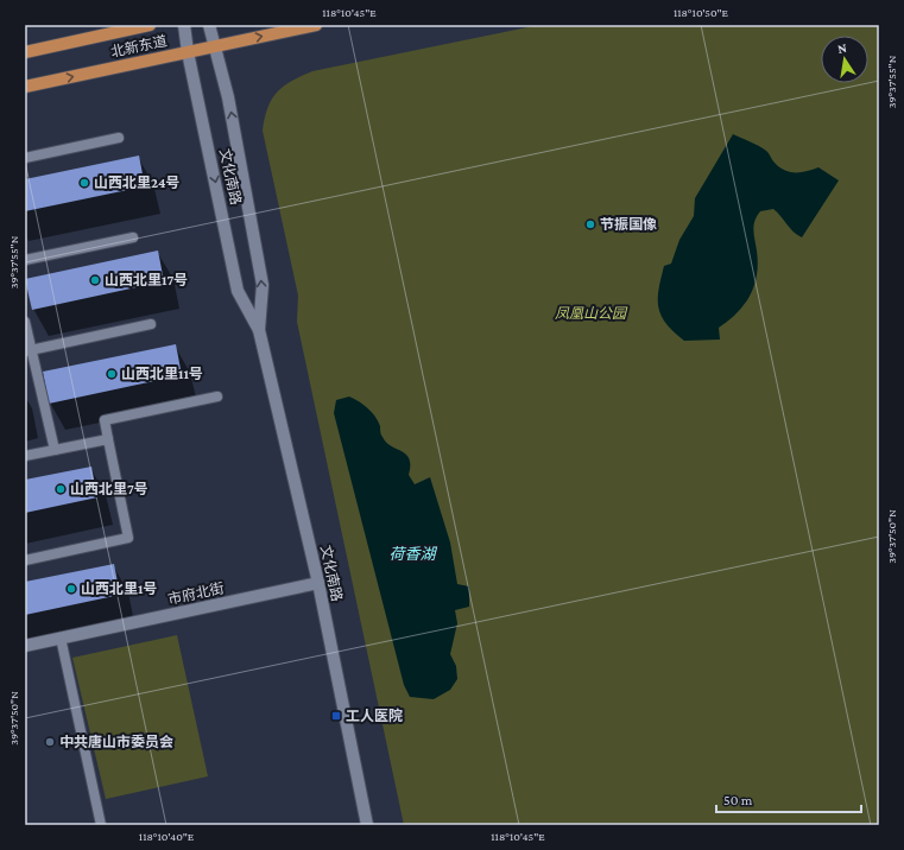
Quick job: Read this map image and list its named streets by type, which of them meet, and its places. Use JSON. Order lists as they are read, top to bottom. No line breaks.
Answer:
{"streets":{"main road":["北新东道"],"street":["文化南路","市府北街"]},"crossings":[["北新东道","文化南路"],["文化南路","市府北街"]],"water":["荷香湖"],"parks":["凤凰山公园"],"places":{"other":["山西北里24号","节振国像","山西北里17号","山西北里11号","山西北里7号","山西北里1号","中共唐山市委员会"],"transit":["工人医院"]},"scale_bar":"50 m","north":"top","coordinates":["118°10'45\"E","118°10'50\"E","39°37'55\"N","39°37'50\"N","118°10'40\"E"]}
